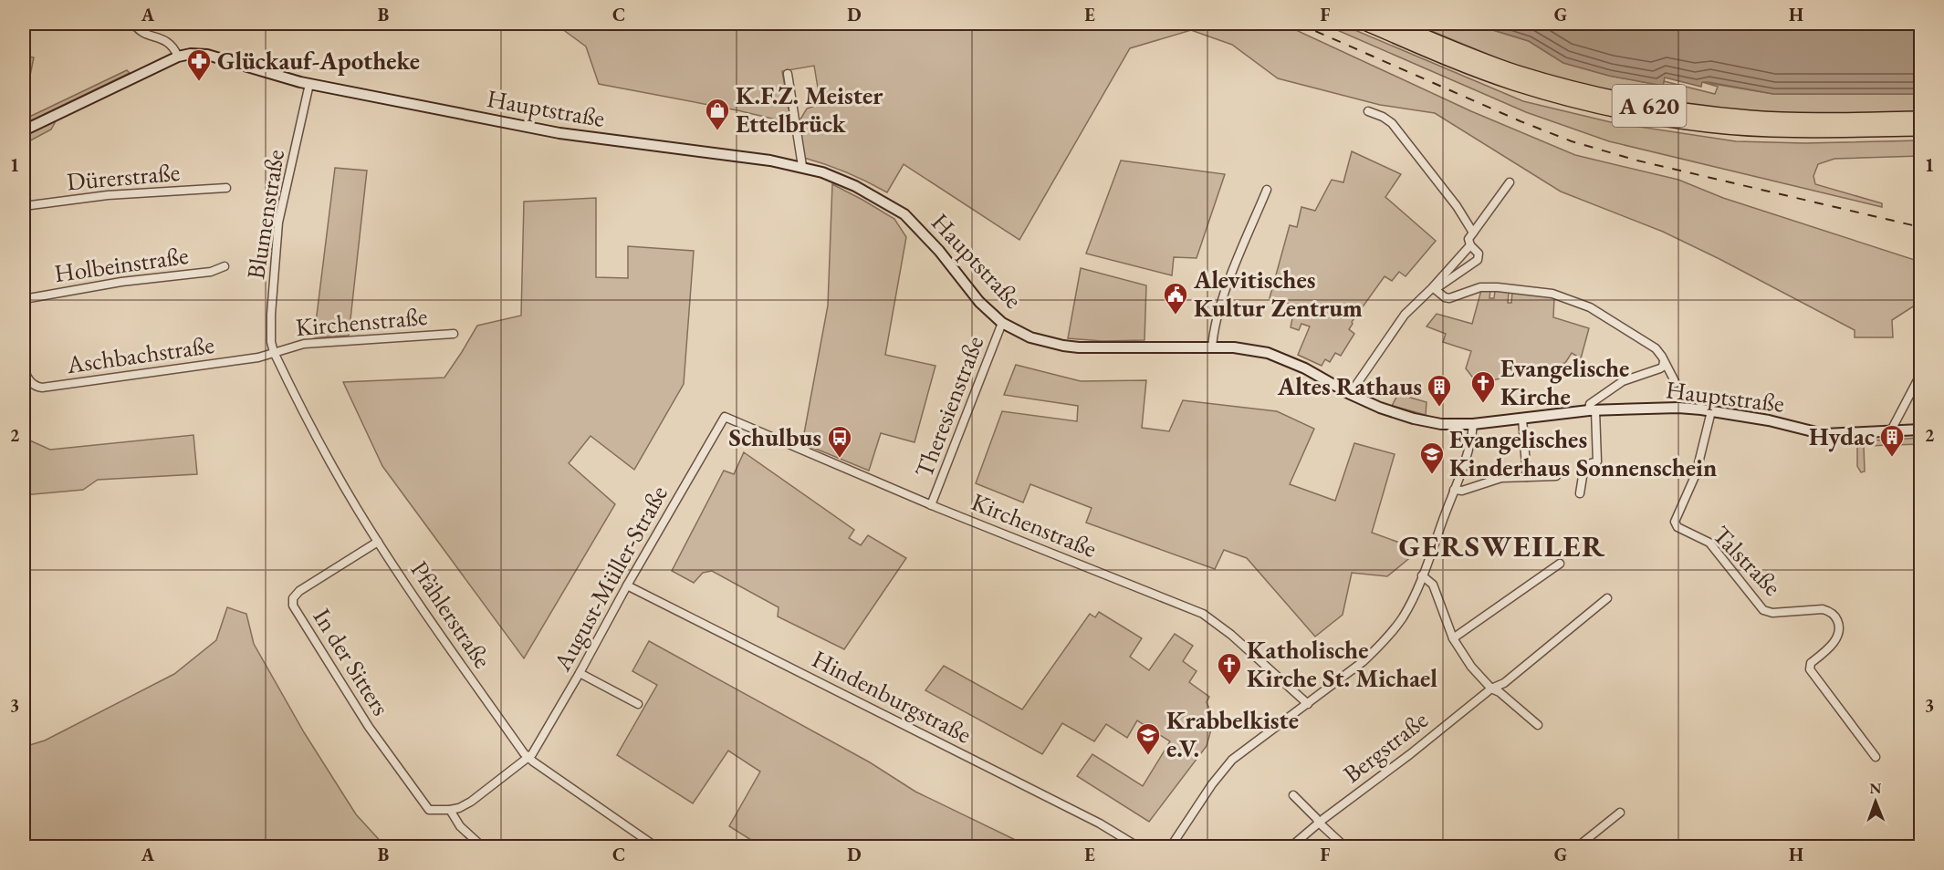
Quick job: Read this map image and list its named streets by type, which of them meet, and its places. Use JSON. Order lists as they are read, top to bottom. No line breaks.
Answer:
{"streets":{"highway":["A 620"],"main road":["Hauptstraße"],"street":["Dürerstraße","Blumenstraße","Holbeinstraße","Kirchenstraße","Aschbachstraße","Theresienstraße","Talstraße","August-Müller-Straße","Pfählerstraße","In der Sitters","Hindenburgstraße","Bergstraße"]},"crossings":[["Hauptstraße","Blumenstraße"],["Hauptstraße","Theresienstraße"],["Hauptstraße","Talstraße"],["Blumenstraße","Kirchenstraße"],["Blumenstraße","Aschbachstraße"],["Blumenstraße","Pfählerstraße"],["Kirchenstraße","Aschbachstraße"],["Kirchenstraße","Theresienstraße"],["Kirchenstraße","August-Müller-Straße"],["Kirchenstraße","Pfählerstraße"],["Aschbachstraße","Pfählerstraße"],["August-Müller-Straße","Pfählerstraße"],["August-Müller-Straße","Hindenburgstraße"],["Pfählerstraße","In der Sitters"]],"districts":["GERSWEILER"],"places":{"pharmacy":["Glückauf-Apotheke"],"shop":["K.F.Z. Meister Ettelbrück"],"public building":["Alevitisches Kultur Zentrum"],"church":["Evangelische Kirche","Katholische Kirche St. Michael"],"building":["Altes Rathaus","Hydac"],"bus stop":["Schulbus"],"school or university":["Evangelisches Kinderhaus Sonnenschein","Krabbelkiste e.V."]},"north":"top","grid":{"columns":["A","B","C","D","E","F","G","H"],"rows":["1","2","3"]}}
